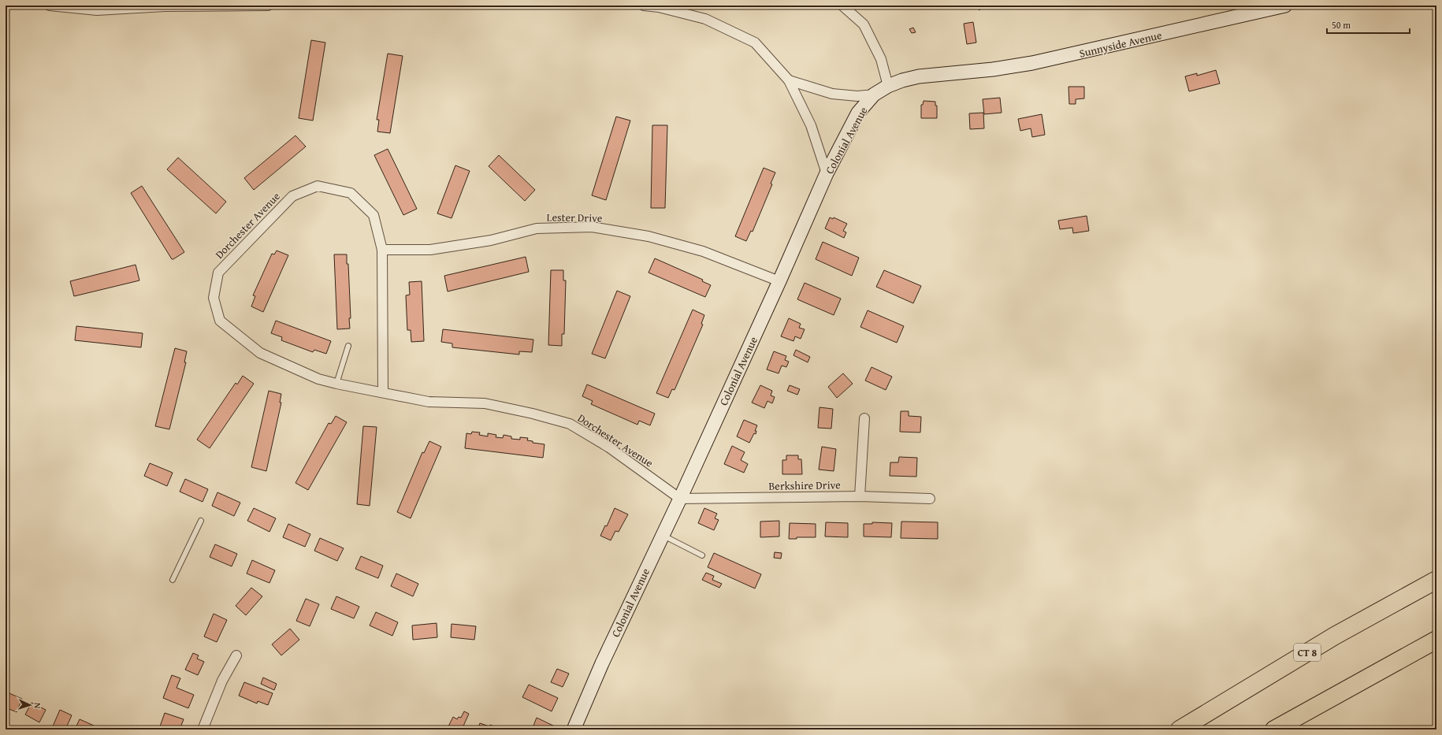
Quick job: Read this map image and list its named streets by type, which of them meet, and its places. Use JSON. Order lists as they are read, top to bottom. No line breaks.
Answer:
{"streets":{"highway":["CT 8"],"street":["Sunnyside Avenue","Colonial Avenue","Lester Drive","Dorchester Avenue","Berkshire Drive"]},"crossings":[["Sunnyside Avenue","Colonial Avenue"],["Colonial Avenue","Lester Drive"],["Colonial Avenue","Dorchester Avenue"],["Colonial Avenue","Berkshire Drive"],["Lester Drive","Dorchester Avenue"],["Dorchester Avenue","Berkshire Drive"]],"scale_bar":"50 m","north":"right"}
